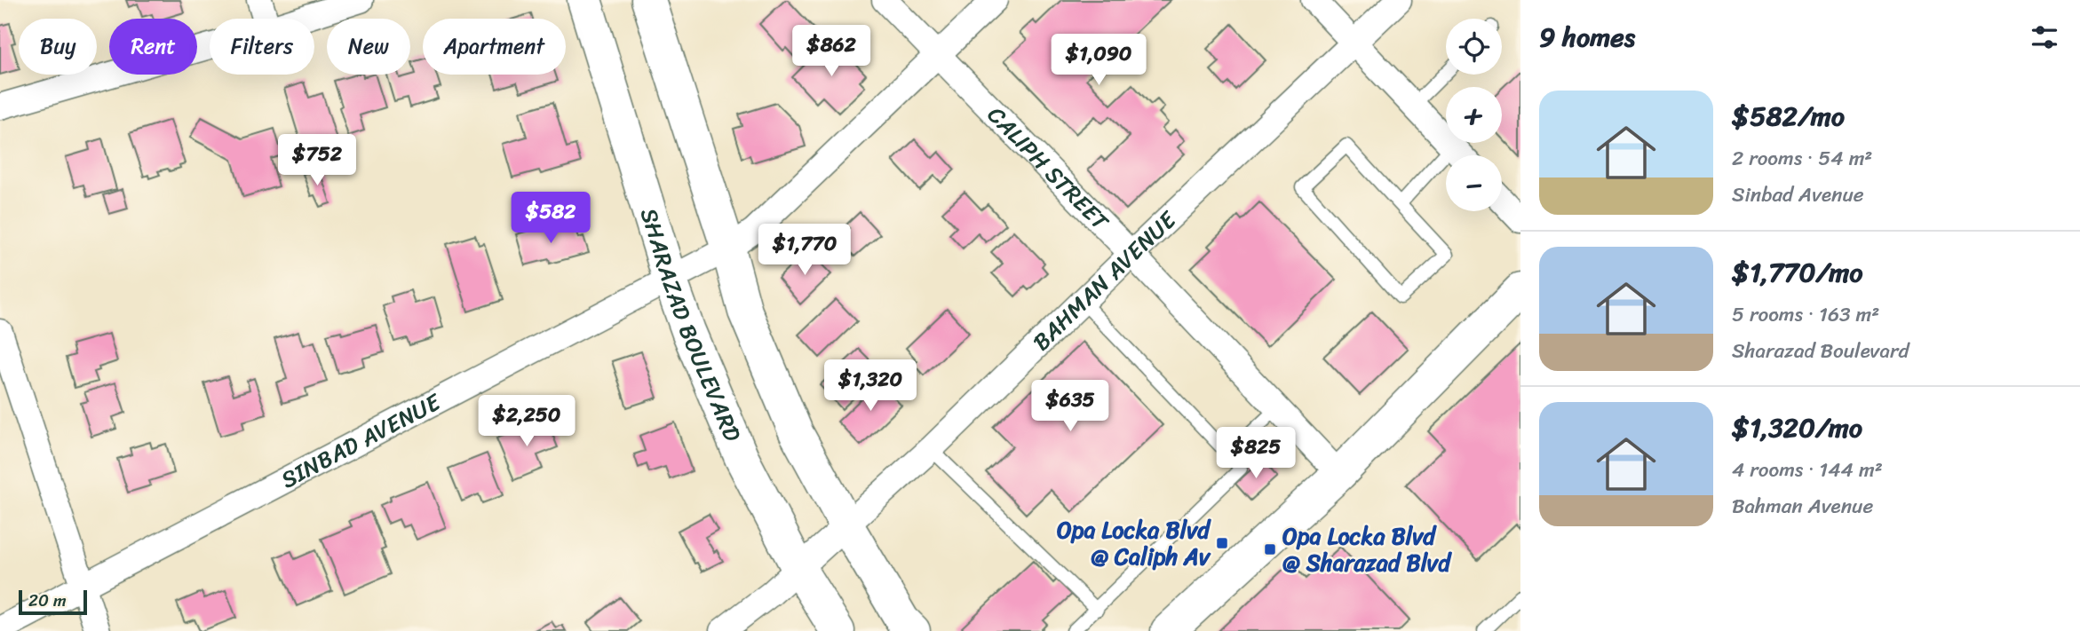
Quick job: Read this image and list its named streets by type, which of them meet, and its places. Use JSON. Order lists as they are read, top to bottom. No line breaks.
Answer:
{"streets":{"street":["CALIPH STREET","BAHMAN AVENUE","SHARAZAD BOULEVARD","SINBAD AVENUE"]},"crossings":[["CALIPH STREET","BAHMAN AVENUE"],["CALIPH STREET","SINBAD AVENUE"],["BAHMAN AVENUE","SHARAZAD BOULEVARD"],["SHARAZAD BOULEVARD","SINBAD AVENUE"]],"places":{"transit":["Opa Locka Blvd @ Caliph Av","Opa Locka Blvd @ Sharazad Blvd"]},"scale_bar":"20 m","page":{"heading":"9 homes","map_buttons":["+","−"],"chip":["Buy","Rent","Filters","New","Apartment"],"price":["$862","$1,090","$752","$582","$1,770","$1,320","$635","$2,250","$825"],"list":[{"name":"$582/mo","note":"2 rooms · 54 m² · Sinbad Avenue"},{"name":"$1,770/mo","note":"5 rooms · 163 m² · Sharazad Boulevard"},{"name":"$1,320/mo","note":"4 rooms · 144 m² · Bahman Avenue"}],"scale":"20 m"}}
